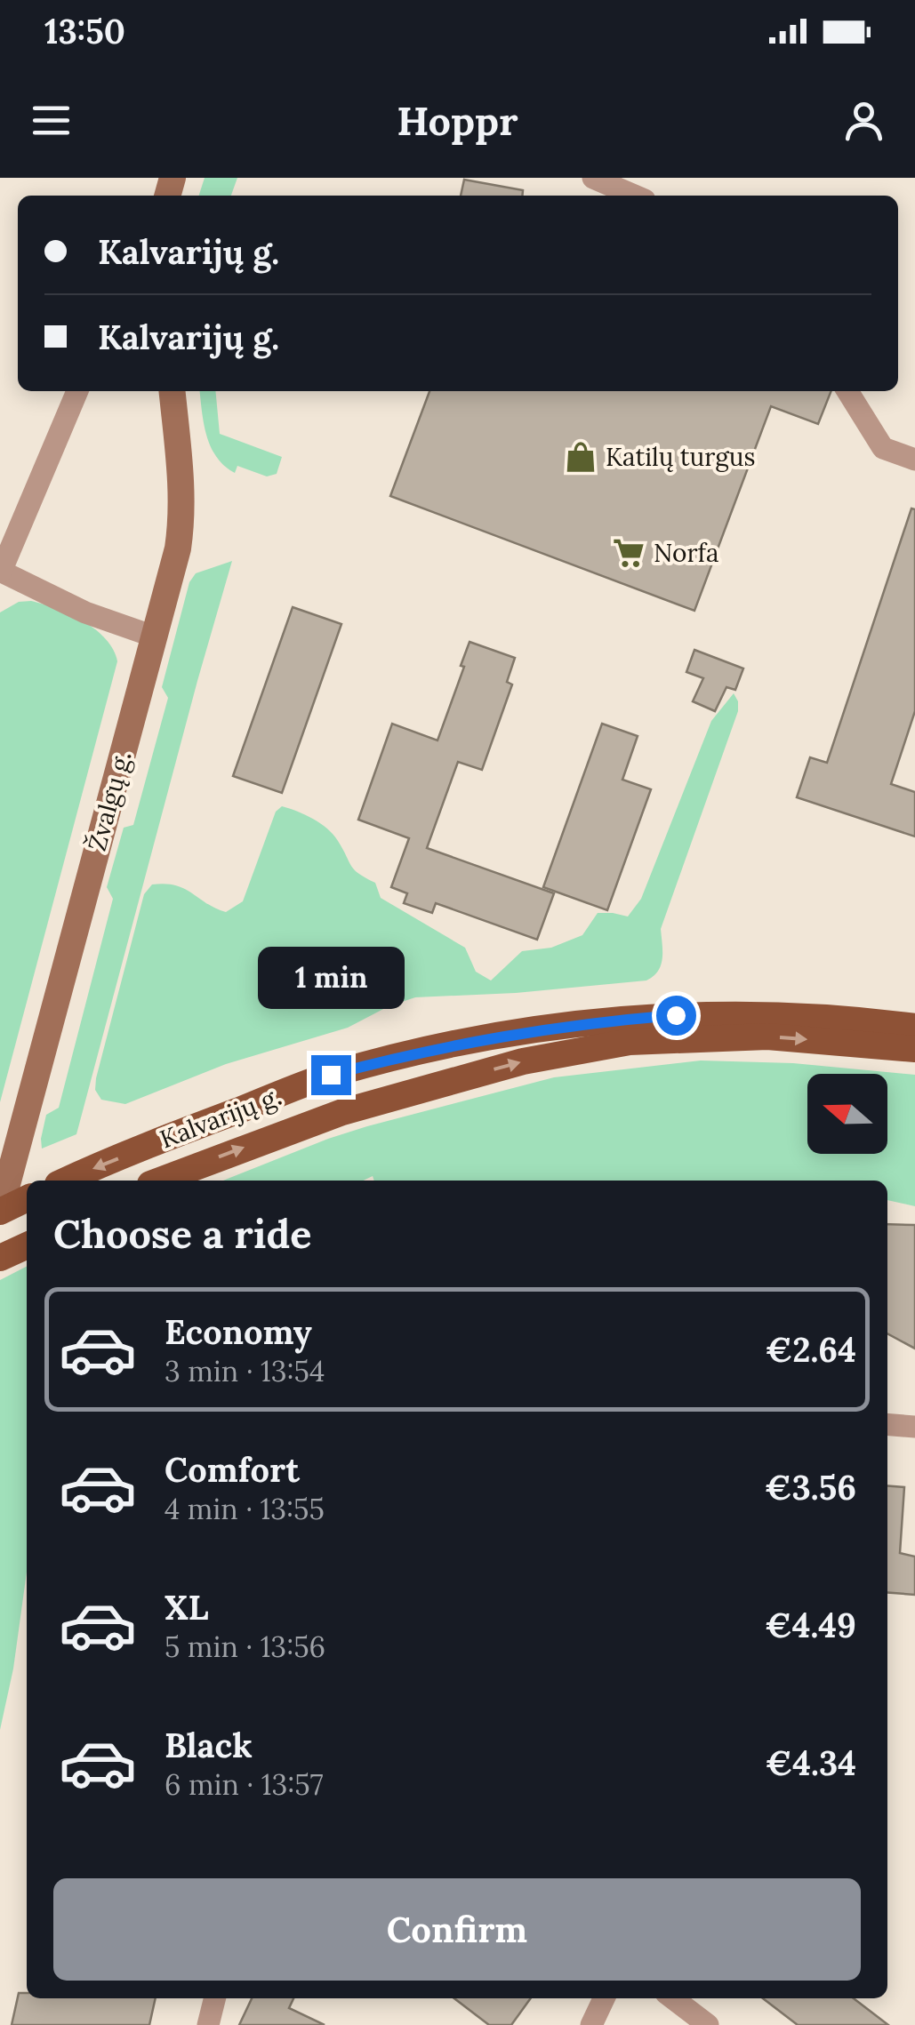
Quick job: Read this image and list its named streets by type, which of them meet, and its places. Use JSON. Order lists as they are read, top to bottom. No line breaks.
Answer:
{"streets":{"main road":["Žvalgų g.","Kalvarijų g."]},"places":{"shop":["Katilų turgus"],"supermarket":["Norfa"]},"north":"left","page":{"status":"13:50","header":"Hoppr","banner":["Kalvarijų g.","Kalvarijų g."],"bubble":"1 min","heading":"Choose a ride","list":[{"name":"Economy","note":"3 min · 13:54","value":"€2.64"},{"name":"Comfort","note":"4 min · 13:55","value":"€3.56"},{"name":"XL","note":"5 min · 13:56","value":"€4.49"},{"name":"Black","note":"6 min · 13:57","value":"€4.34"}],"buttons":"Confirm"}}
